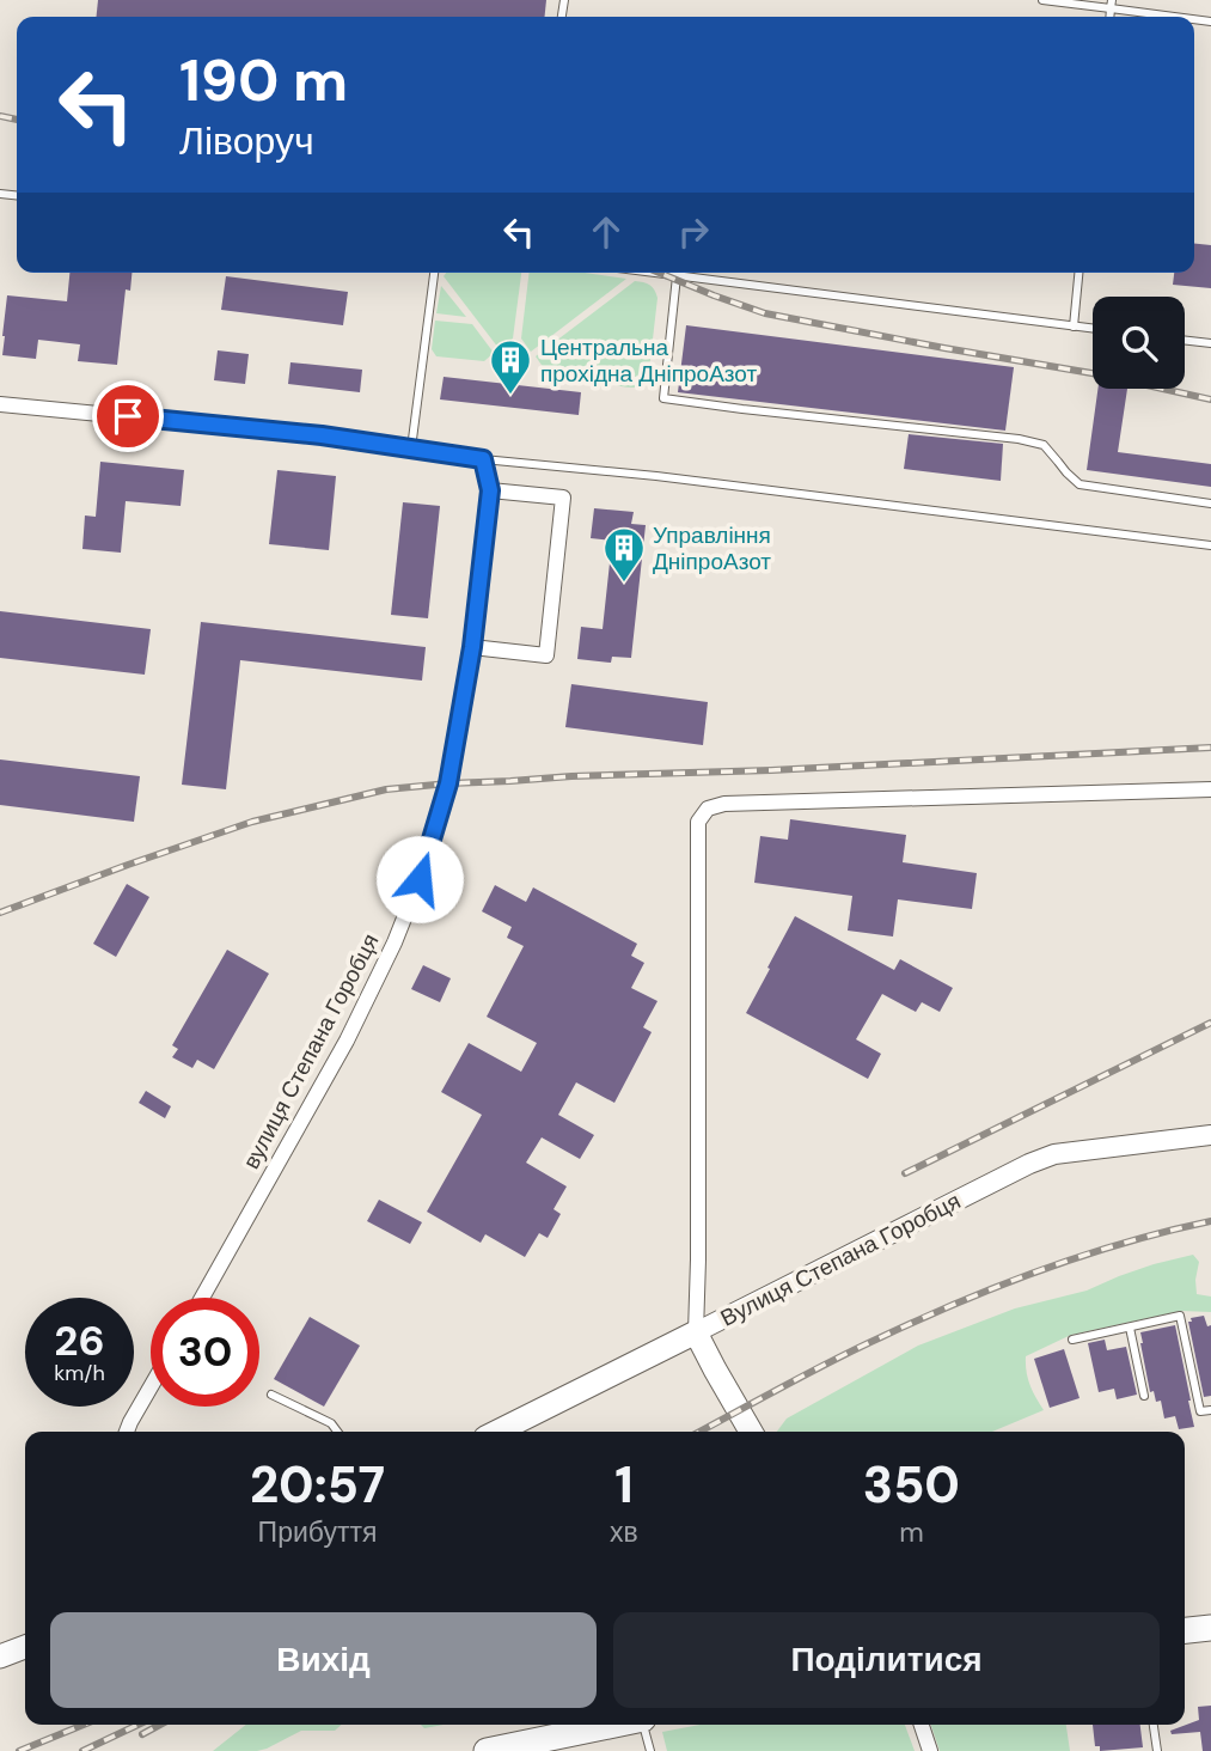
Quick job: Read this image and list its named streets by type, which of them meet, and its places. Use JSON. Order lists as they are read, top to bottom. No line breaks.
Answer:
{"streets":{"main road":["Вулиця Степана Горобця"],"street":["вулиця Степана Горобця"]},"places":{"building":["Центральна прохідна ДніпроАзот","Управління ДніпроАзот"]},"page":{"turn":["190 m","Ліворуч"],"speed":"26 km/h","limit":"30","eta":["20:57","Прибуття","1","хв","350","m"],"buttons":["Вихід","Поділитися"]}}
